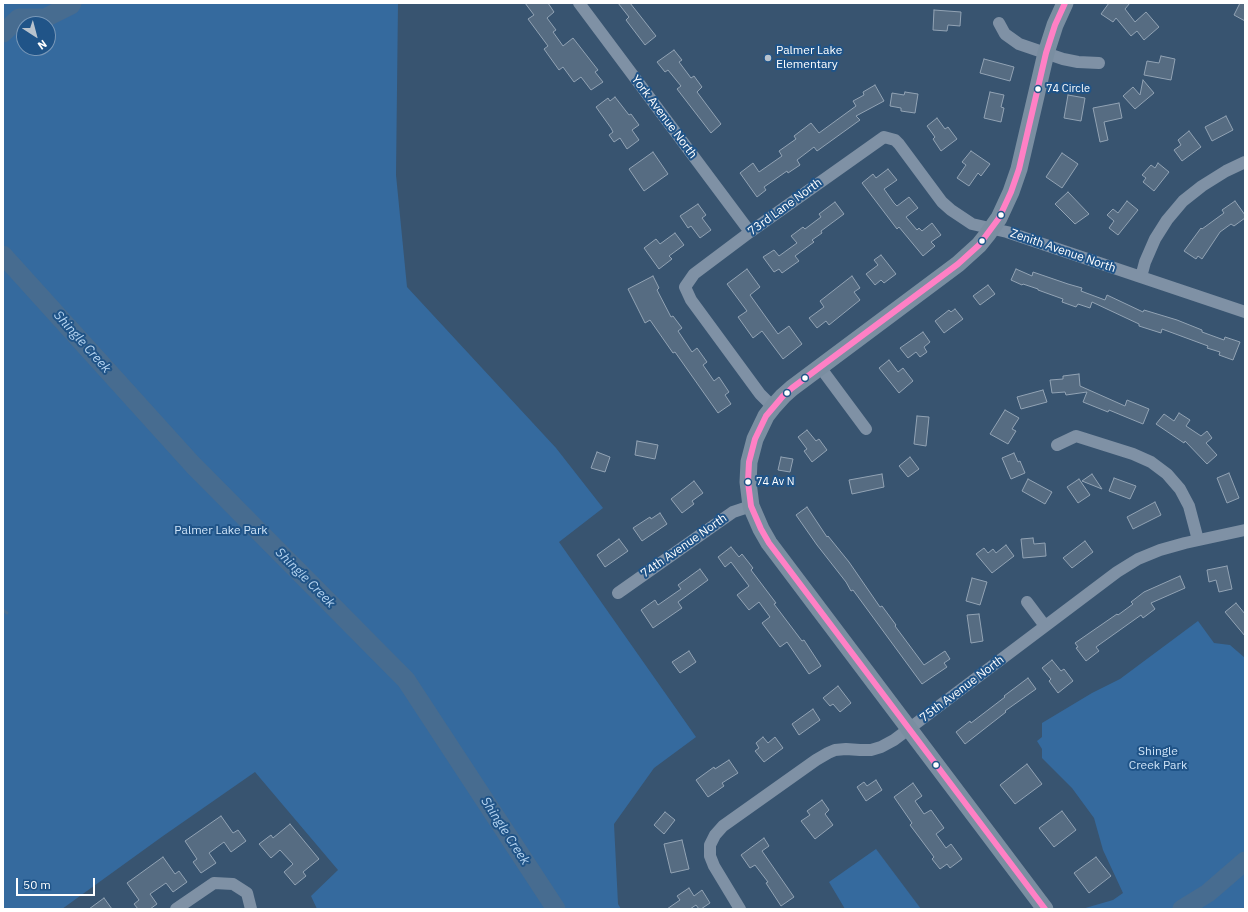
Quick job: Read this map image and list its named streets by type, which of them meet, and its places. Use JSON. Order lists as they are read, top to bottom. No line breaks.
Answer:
{"streets":{"street":["York Avenue North","73rd Lane North","Zenith Avenue North","74th Avenue North","75th Avenue North"]},"crossings":[["York Avenue North","73rd Lane North"],["73rd Lane North","Zenith Avenue North"]],"water":["Shingle Creek"],"parks":["Palmer Lake Park","Shingle Creek Park"],"places":["Palmer Lake Elementary","74 Circle","74 Av N"],"scale_bar":"50 m","north":"bottom right"}
